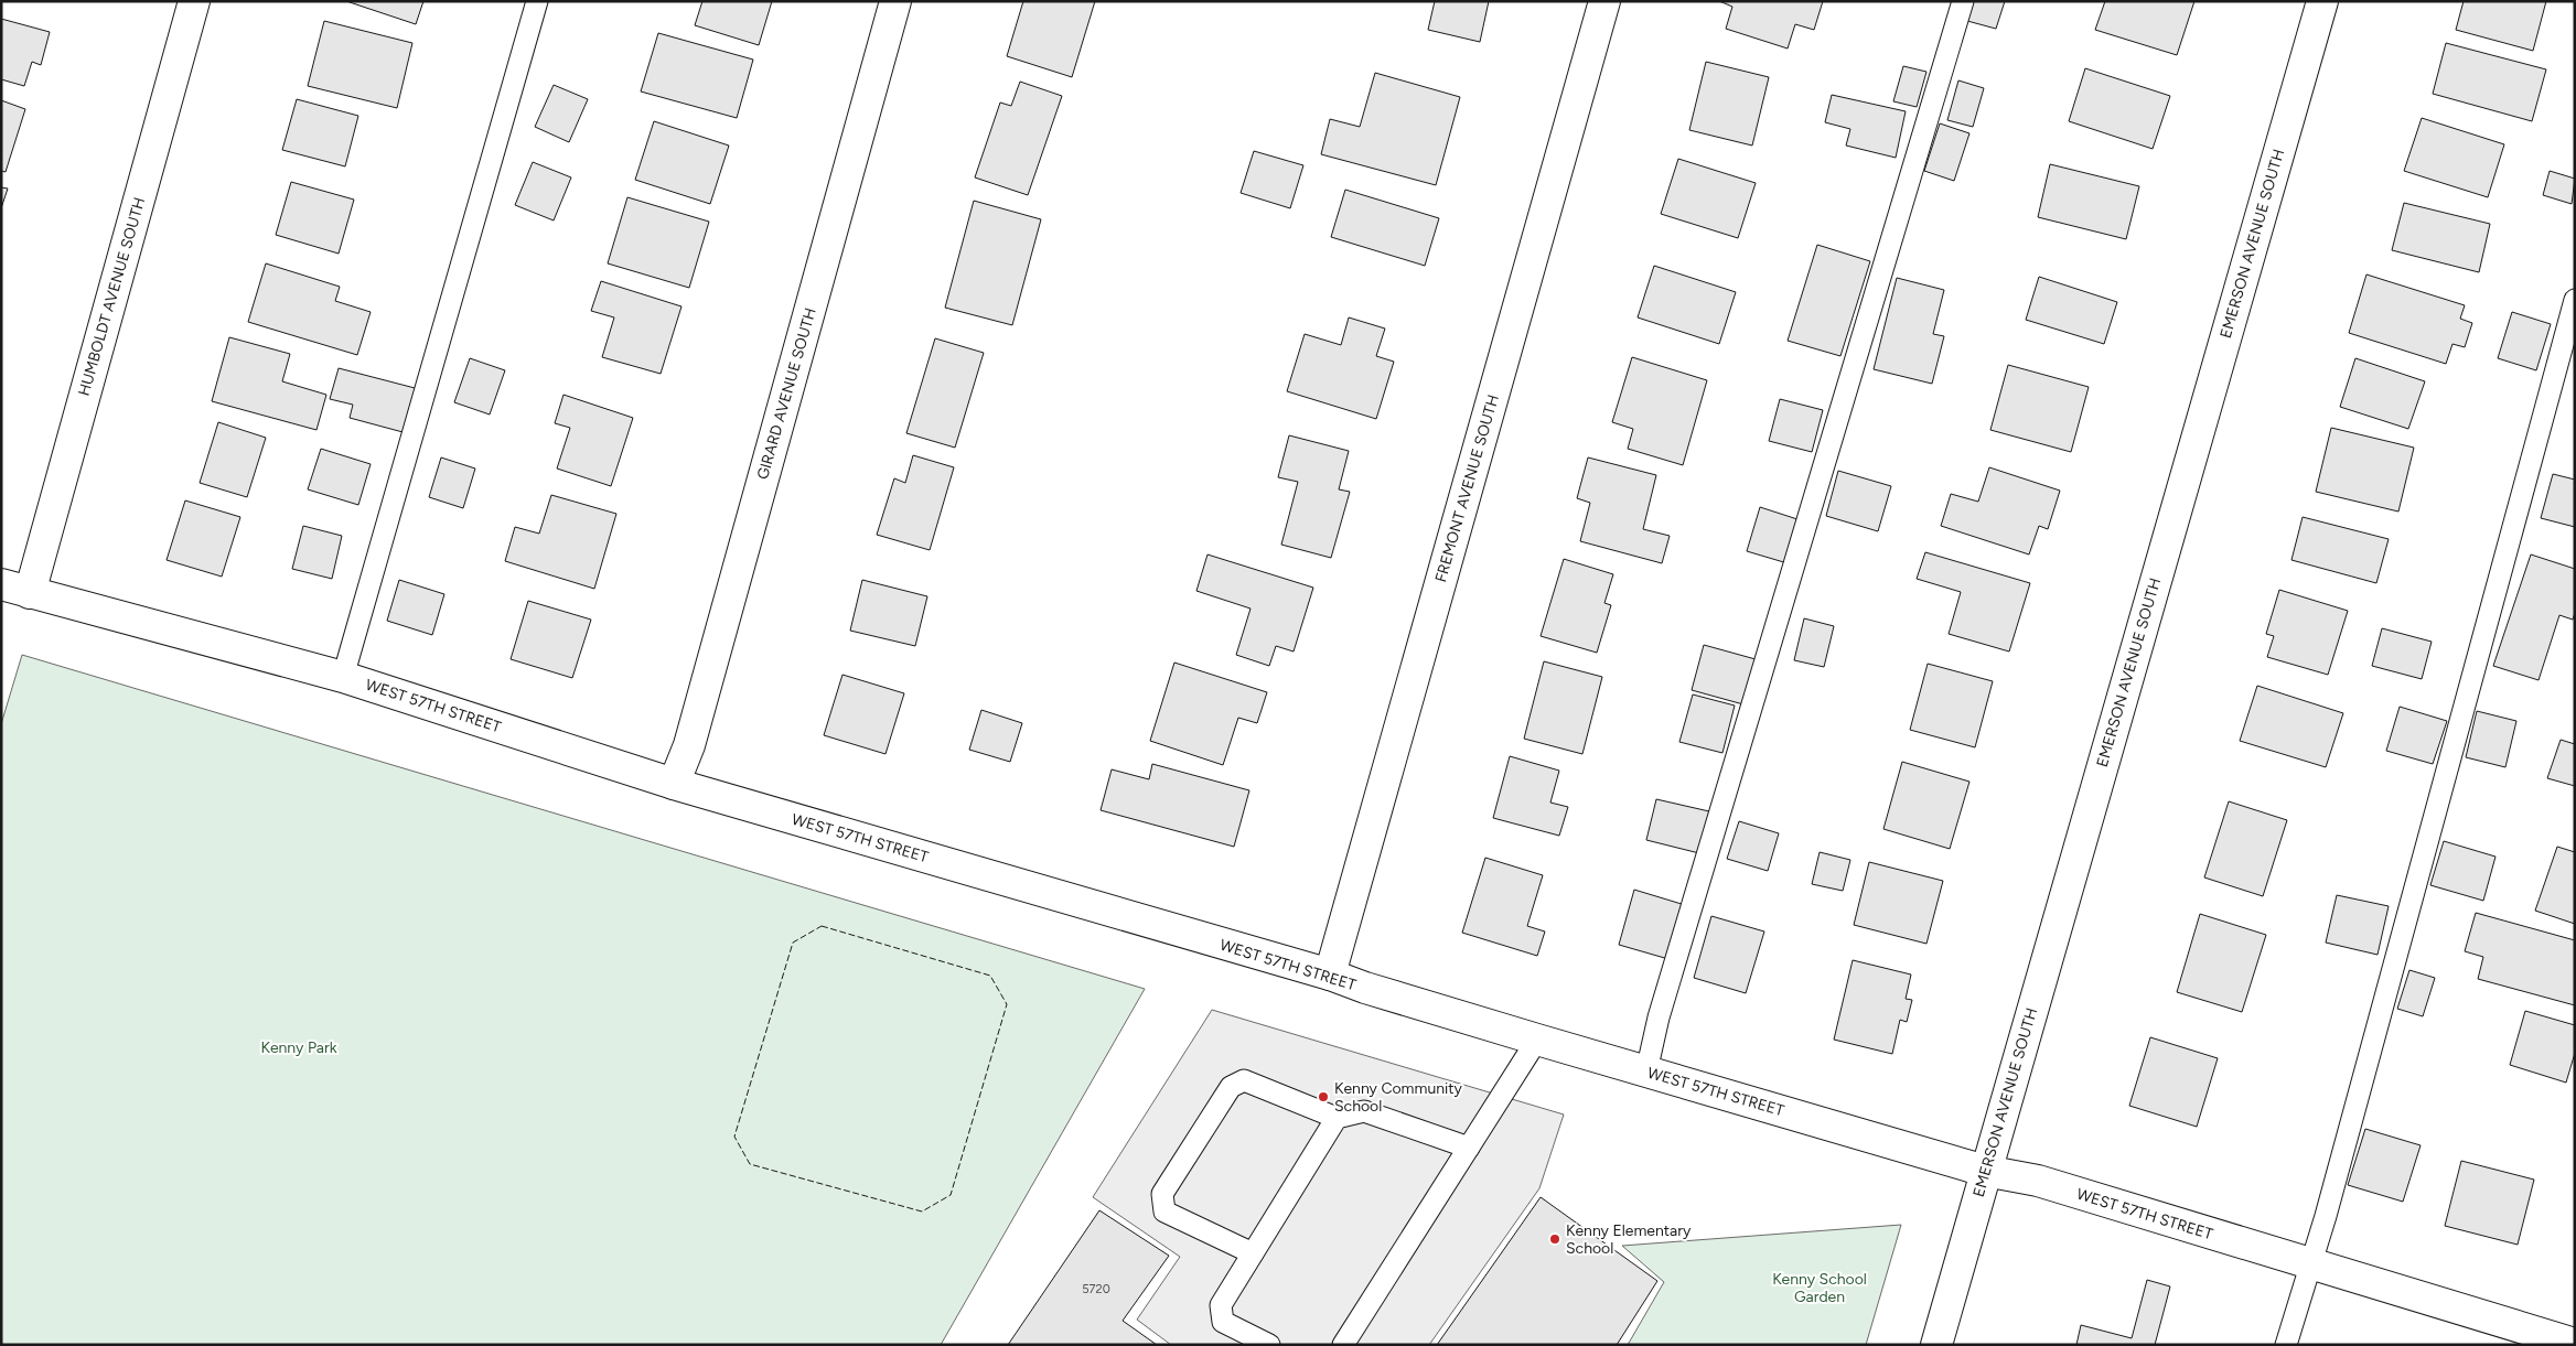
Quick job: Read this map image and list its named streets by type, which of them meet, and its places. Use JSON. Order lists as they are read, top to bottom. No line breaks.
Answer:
{"streets":{"street":["EMERSON AVENUE SOUTH","HUMBOLDT AVENUE SOUTH","GIRARD AVENUE SOUTH","FREMONT AVENUE SOUTH","WEST 57TH STREET"]},"crossings":[["EMERSON AVENUE SOUTH","WEST 57TH STREET"],["HUMBOLDT AVENUE SOUTH","WEST 57TH STREET"],["GIRARD AVENUE SOUTH","WEST 57TH STREET"],["FREMONT AVENUE SOUTH","WEST 57TH STREET"]],"parks":["Kenny Park","Kenny School Garden"],"places":["Kenny Community School","Kenny Elementary School"],"house_numbers":["5720"]}
